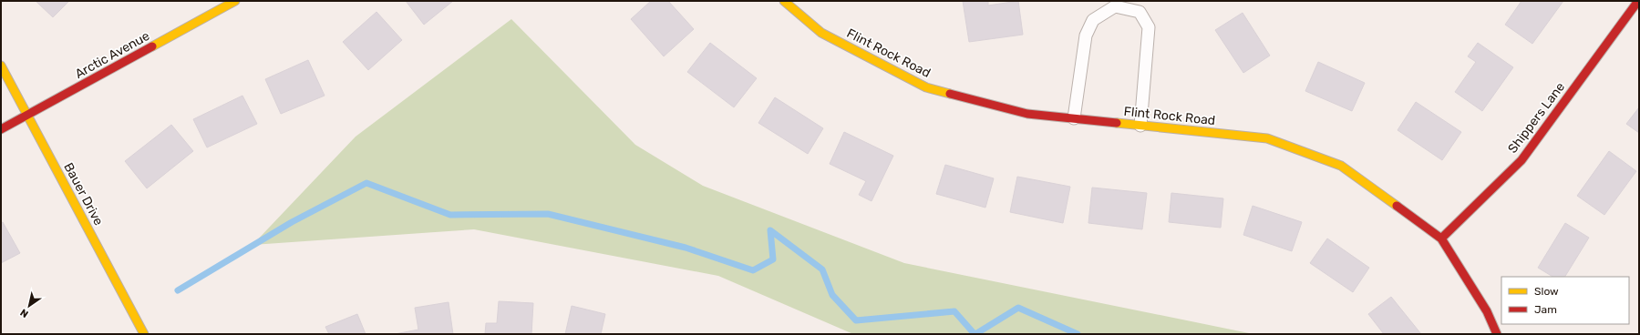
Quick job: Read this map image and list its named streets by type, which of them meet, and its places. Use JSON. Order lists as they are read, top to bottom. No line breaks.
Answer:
{"streets":{"street":["Flint Rock Road","Arctic Avenue","Shippers Lane","Bauer Drive"]},"crossings":[["Flint Rock Road","Shippers Lane"],["Arctic Avenue","Bauer Drive"]],"legend":["Slow","Jam"],"north":"bottom left"}
